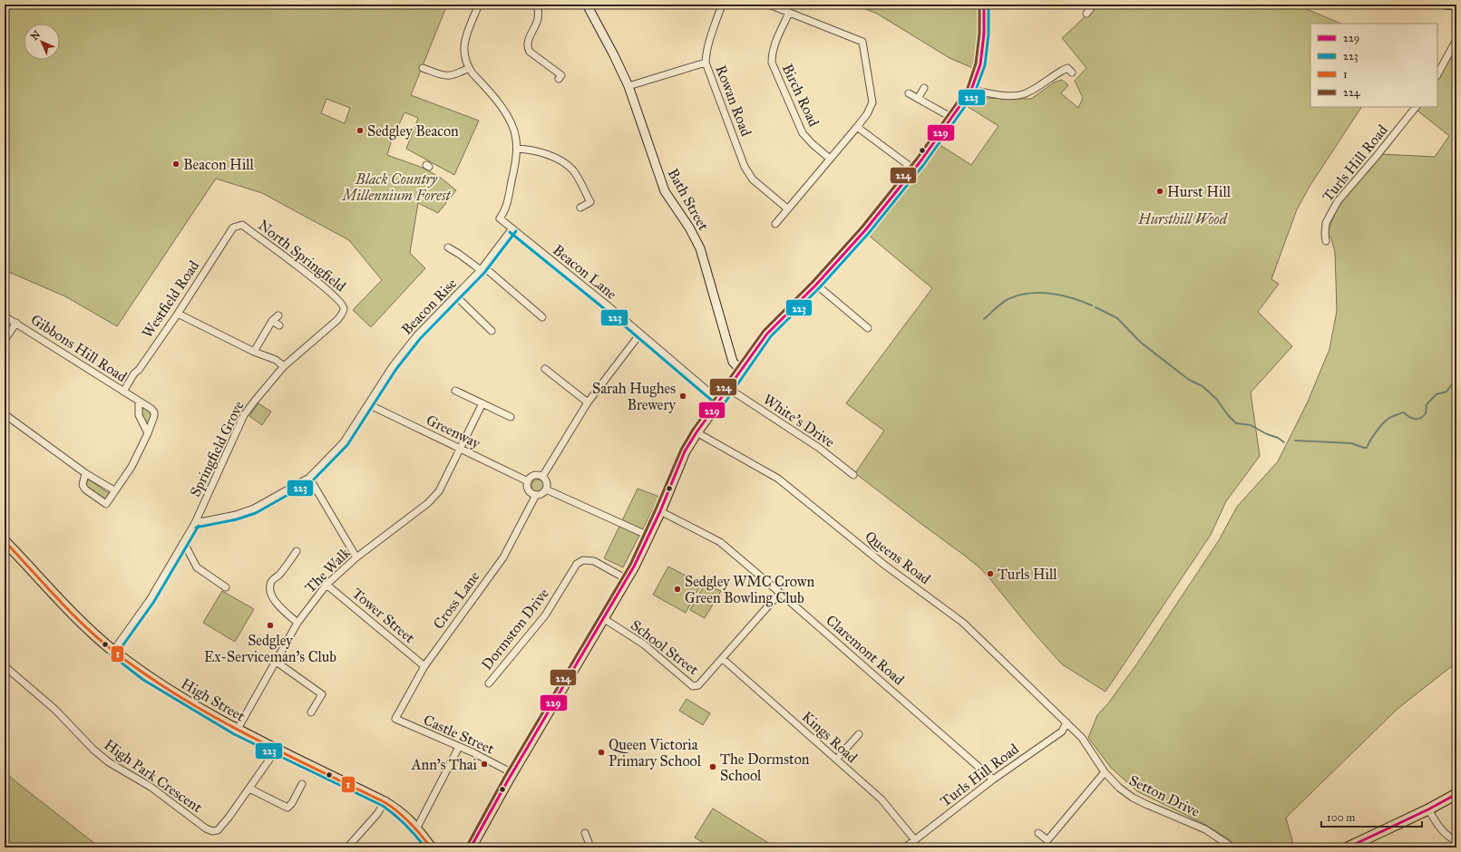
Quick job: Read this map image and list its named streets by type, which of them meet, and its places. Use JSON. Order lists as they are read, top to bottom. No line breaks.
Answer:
{"streets":{"main road":["High Street"],"street":["Birch Road","Rowan Road","Turls Hill Road","Bath Street","North Springfield","Beacon Lane","Westfield Road","Beacon Rise","Gibbons Hill Road","White's Drive","Greenway","Springfield Grove","Queens Road","The Walk","Cross Lane","Tower Street","Dormston Drive","School Street","Claremont Road","Castle Street","Kings Road","High Park Crescent","Setton Drive"]},"crossings":[["Rowan Road","Bath Street"],["Turls Hill Road","Queens Road"],["Turls Hill Road","Claremont Road"],["Turls Hill Road","Kings Road"],["Turls Hill Road","Setton Drive"],["North Springfield","Westfield Road"],["North Springfield","Springfield Grove"],["Beacon Lane","Beacon Rise"],["Westfield Road","Gibbons Hill Road"],["Beacon Rise","Greenway"],["Beacon Rise","Springfield Grove"],["Greenway","The Walk"],["Greenway","Cross Lane"],["Springfield Grove","High Street"],["Queens Road","Setton Drive"],["The Walk","Tower Street"],["The Walk","High Street"],["Cross Lane","Tower Street"],["Cross Lane","Castle Street"],["School Street","Claremont Road"],["School Street","Kings Road"],["High Street","High Park Crescent"]],"parks":["Black Country Millennium Forest","Hursthill Wood"],"places":["Sedgley Beacon","Beacon Hill","Hurst Hill","Sarah Hughes Brewery","Turls Hill","Sedgley WMC Crown Green Bowling Club","Sedgley Ex-Serviceman's Club","Queen Victoria Primary School","Ann's Thai","The Dormston School"],"lines":["transit line 229","transit line 223","transit line 224","transit line 1"],"legend":["229","223","1","224"],"scale_bar":"100 m","north":"top left"}
